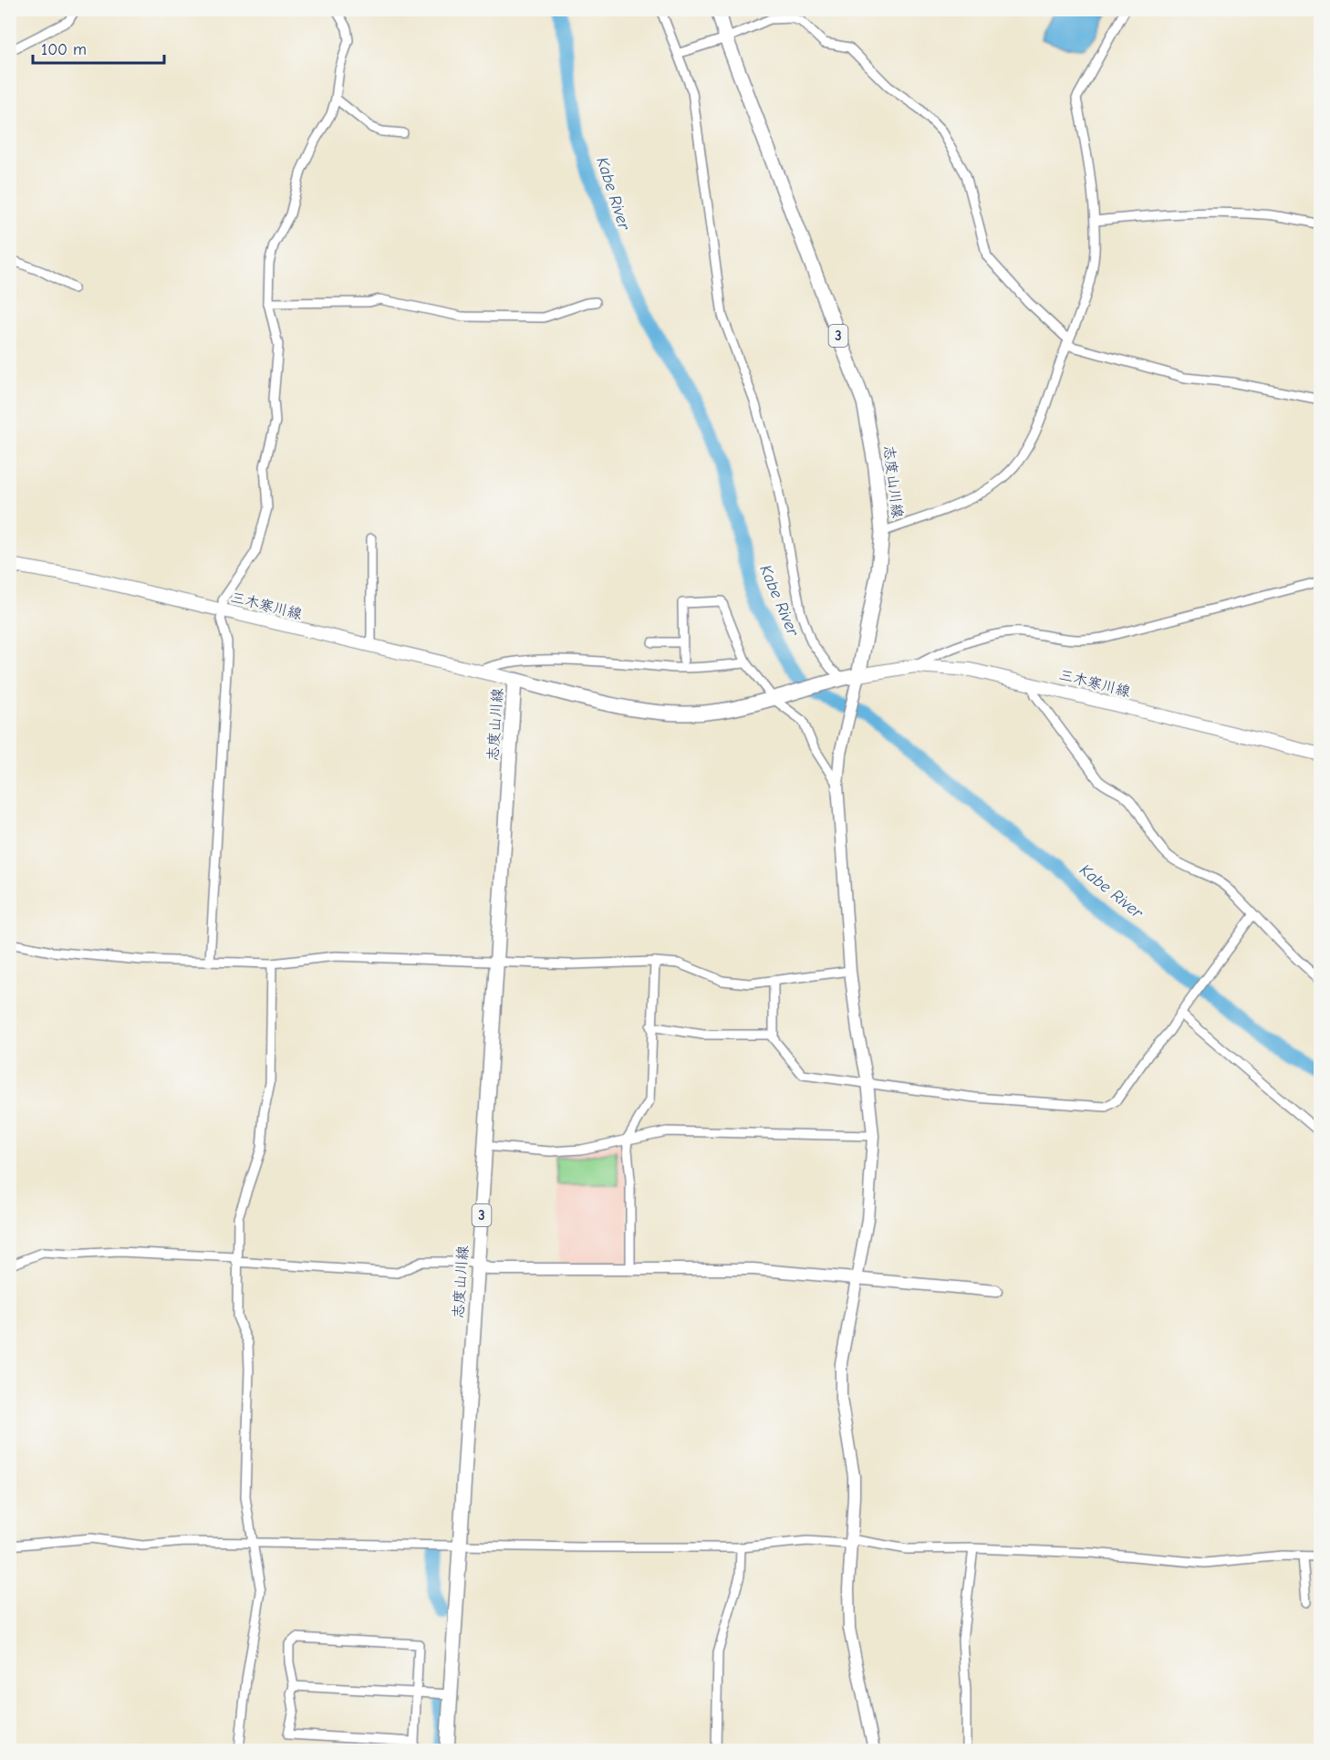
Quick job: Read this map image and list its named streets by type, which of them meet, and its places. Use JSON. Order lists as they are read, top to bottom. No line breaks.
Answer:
{"streets":{"main road":["3","志度山川線","三木寒川線"]},"crossings":[["志度山川線","三木寒川線"]],"water":["Kabe River"],"scale_bar":"100 m"}
